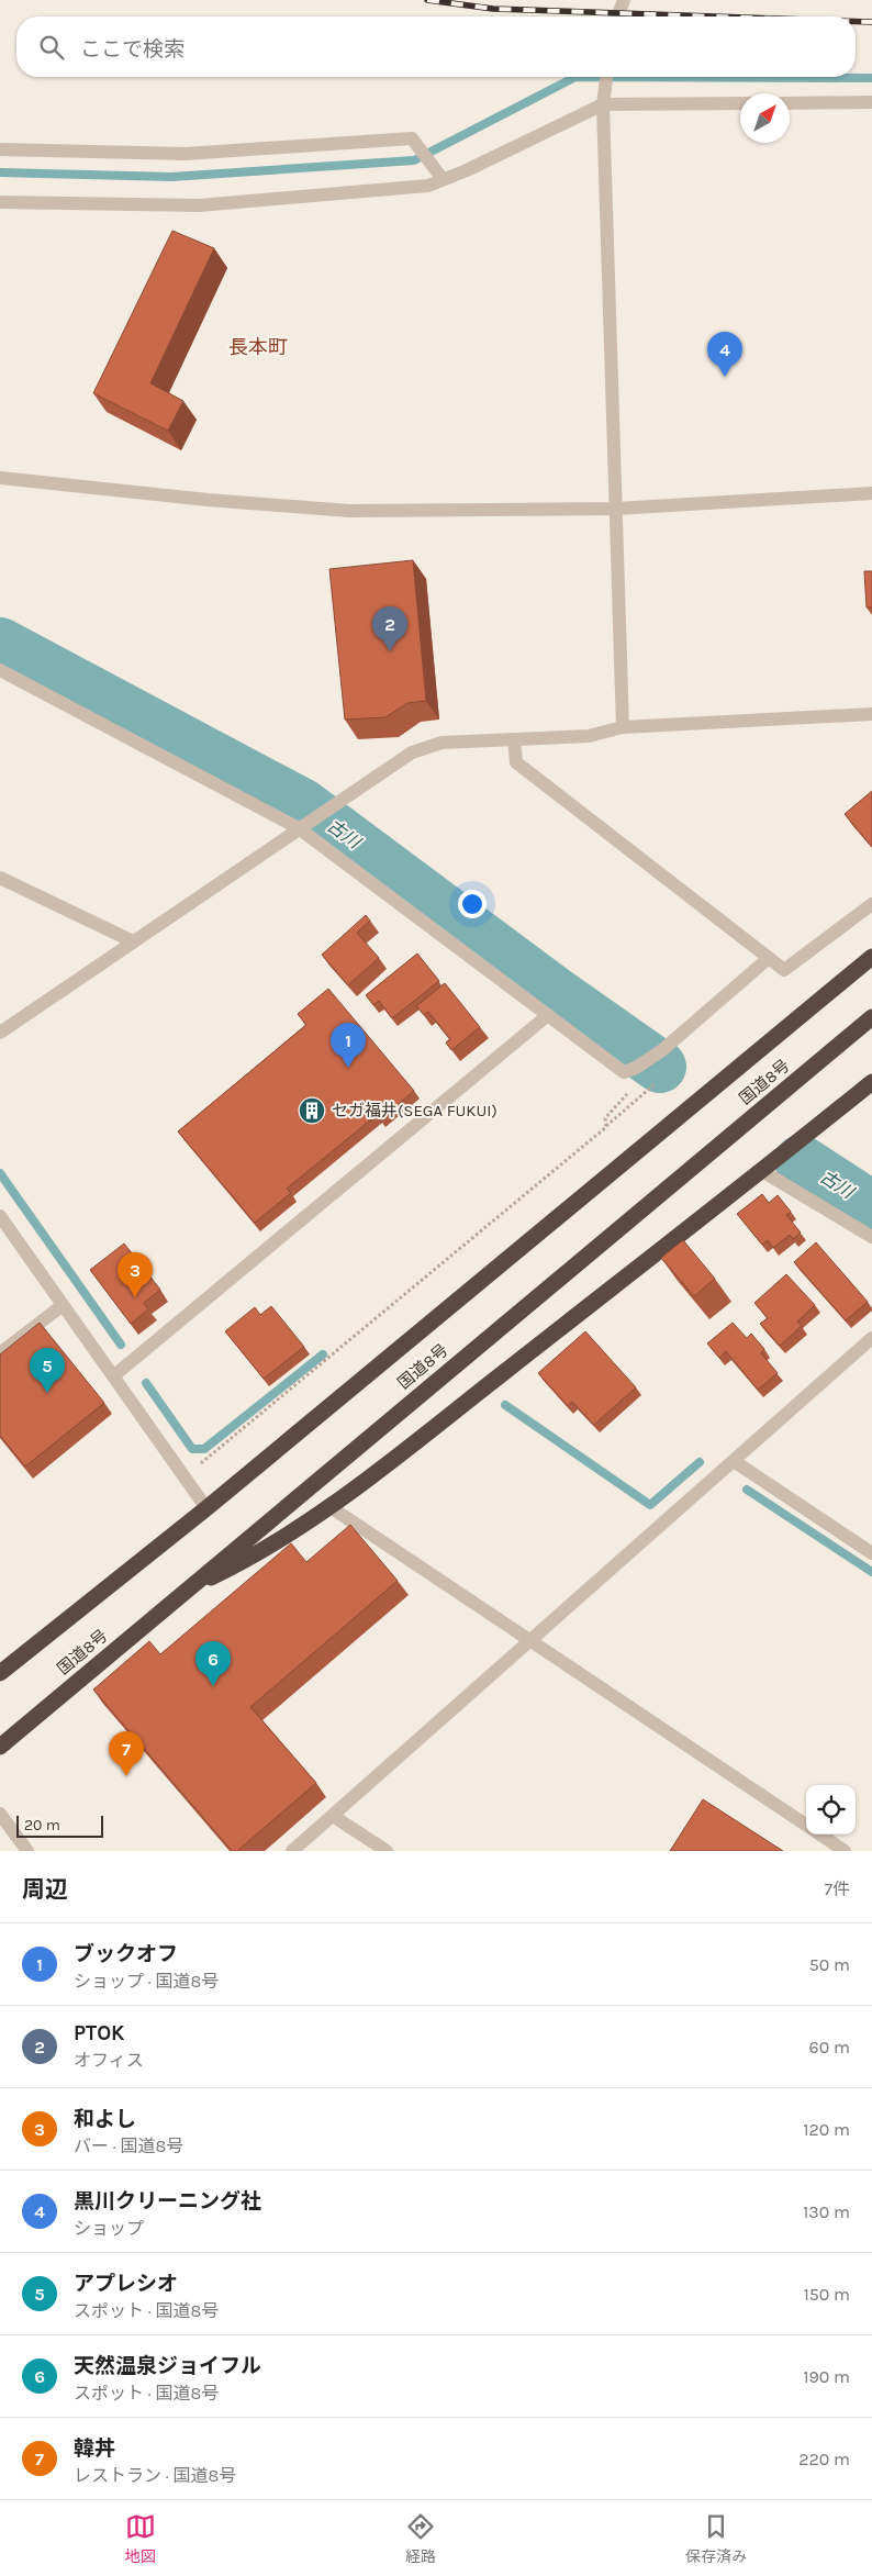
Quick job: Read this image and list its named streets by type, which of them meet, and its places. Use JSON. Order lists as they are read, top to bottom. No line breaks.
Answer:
{"streets":{"highway":["国道8号"]},"districts":["長本町"],"water":["古川"],"places":{"building":["セガ福井(SEGA FUKUI)"]},"scale_bar":"20 m","north":"top right","page":{"search":"ここで検索","pins":["4","2","1","3","5","6","7"],"scale":"20 m","heading":["周辺","7件"],"list":[{"mark":"1","name":"ブックオフ","note":"ショップ · 国道8号","value":"50 m"},{"mark":"2","name":"PTOK","note":"オフィス","value":"60 m"},{"mark":"3","name":"和よし","note":"バー · 国道8号","value":"120 m"},{"mark":"4","name":"黒川クリーニング社","note":"ショップ","value":"130 m"},{"mark":"5","name":"アプレシオ","note":"スポット · 国道8号","value":"150 m"},{"mark":"6","name":"天然温泉ジョイフル","note":"スポット · 国道8号","value":"190 m"},{"mark":"7","name":"韓丼","note":"レストラン · 国道8号","value":"220 m"}],"nav":["地図","経路","保存済み"]}}
